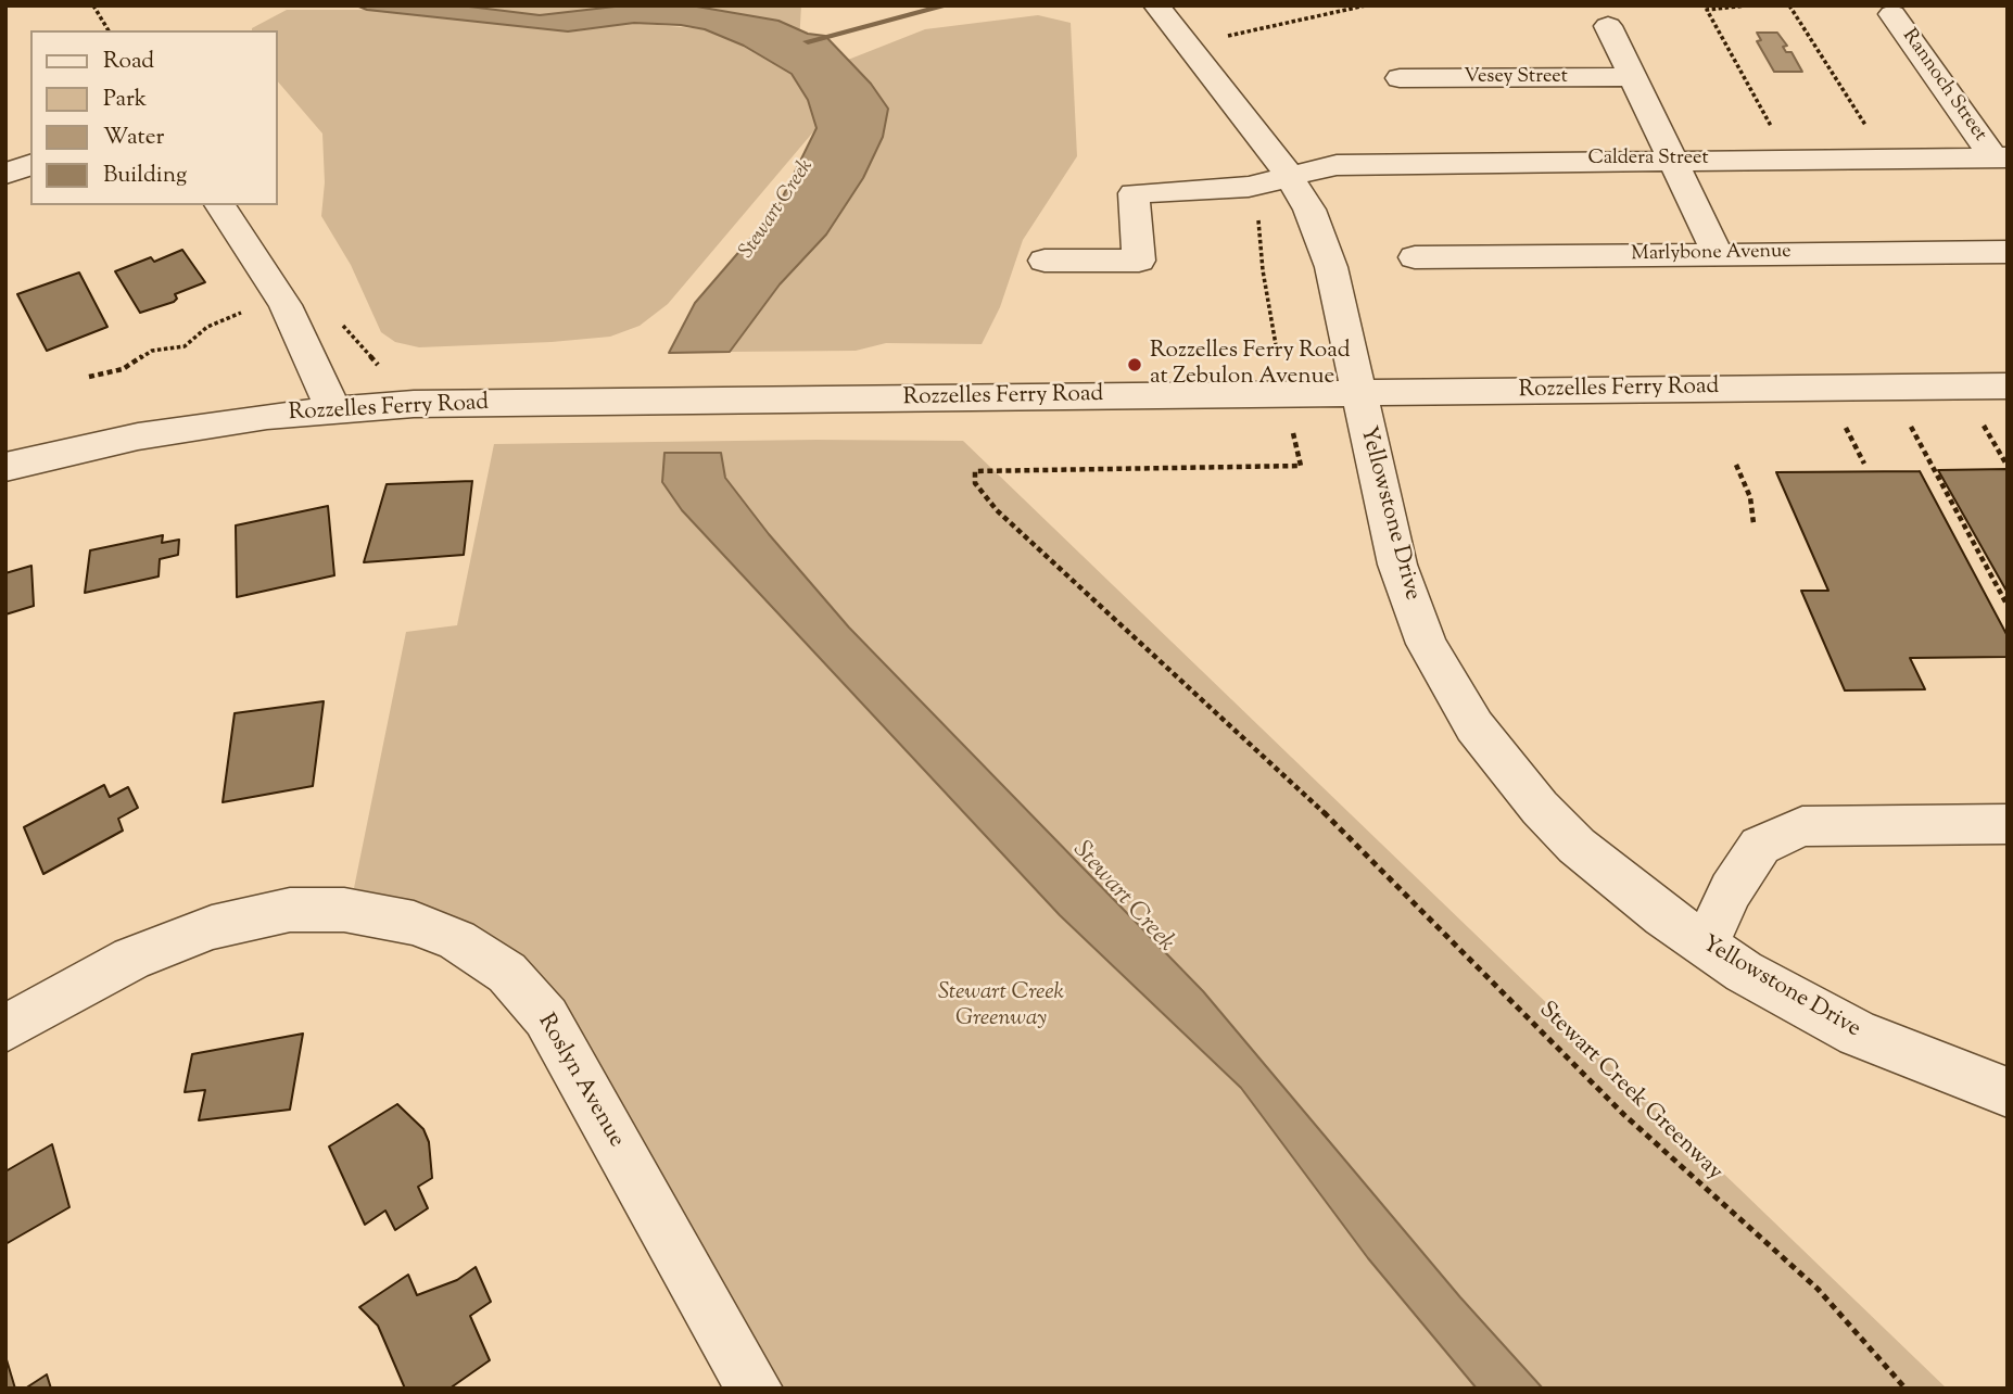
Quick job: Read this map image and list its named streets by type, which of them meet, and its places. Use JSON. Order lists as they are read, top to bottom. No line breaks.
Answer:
{"streets":{"street":["Vesey Street","Rannoch Street","Caldera Street","Marlybone Avenue","Rozzelles Ferry Road","Yellowstone Drive","Roslyn Avenue"],"path":["Stewart Creek Greenway"]},"crossings":[["Rannoch Street","Caldera Street"],["Caldera Street","Yellowstone Drive"],["Rozzelles Ferry Road","Yellowstone Drive"]],"water":["Stewart Creek"],"parks":["Stewart Creek Greenway"],"places":["Rozzelles Ferry Road at Zebulon Avenue"],"legend":["Road","Park","Water","Building"]}
